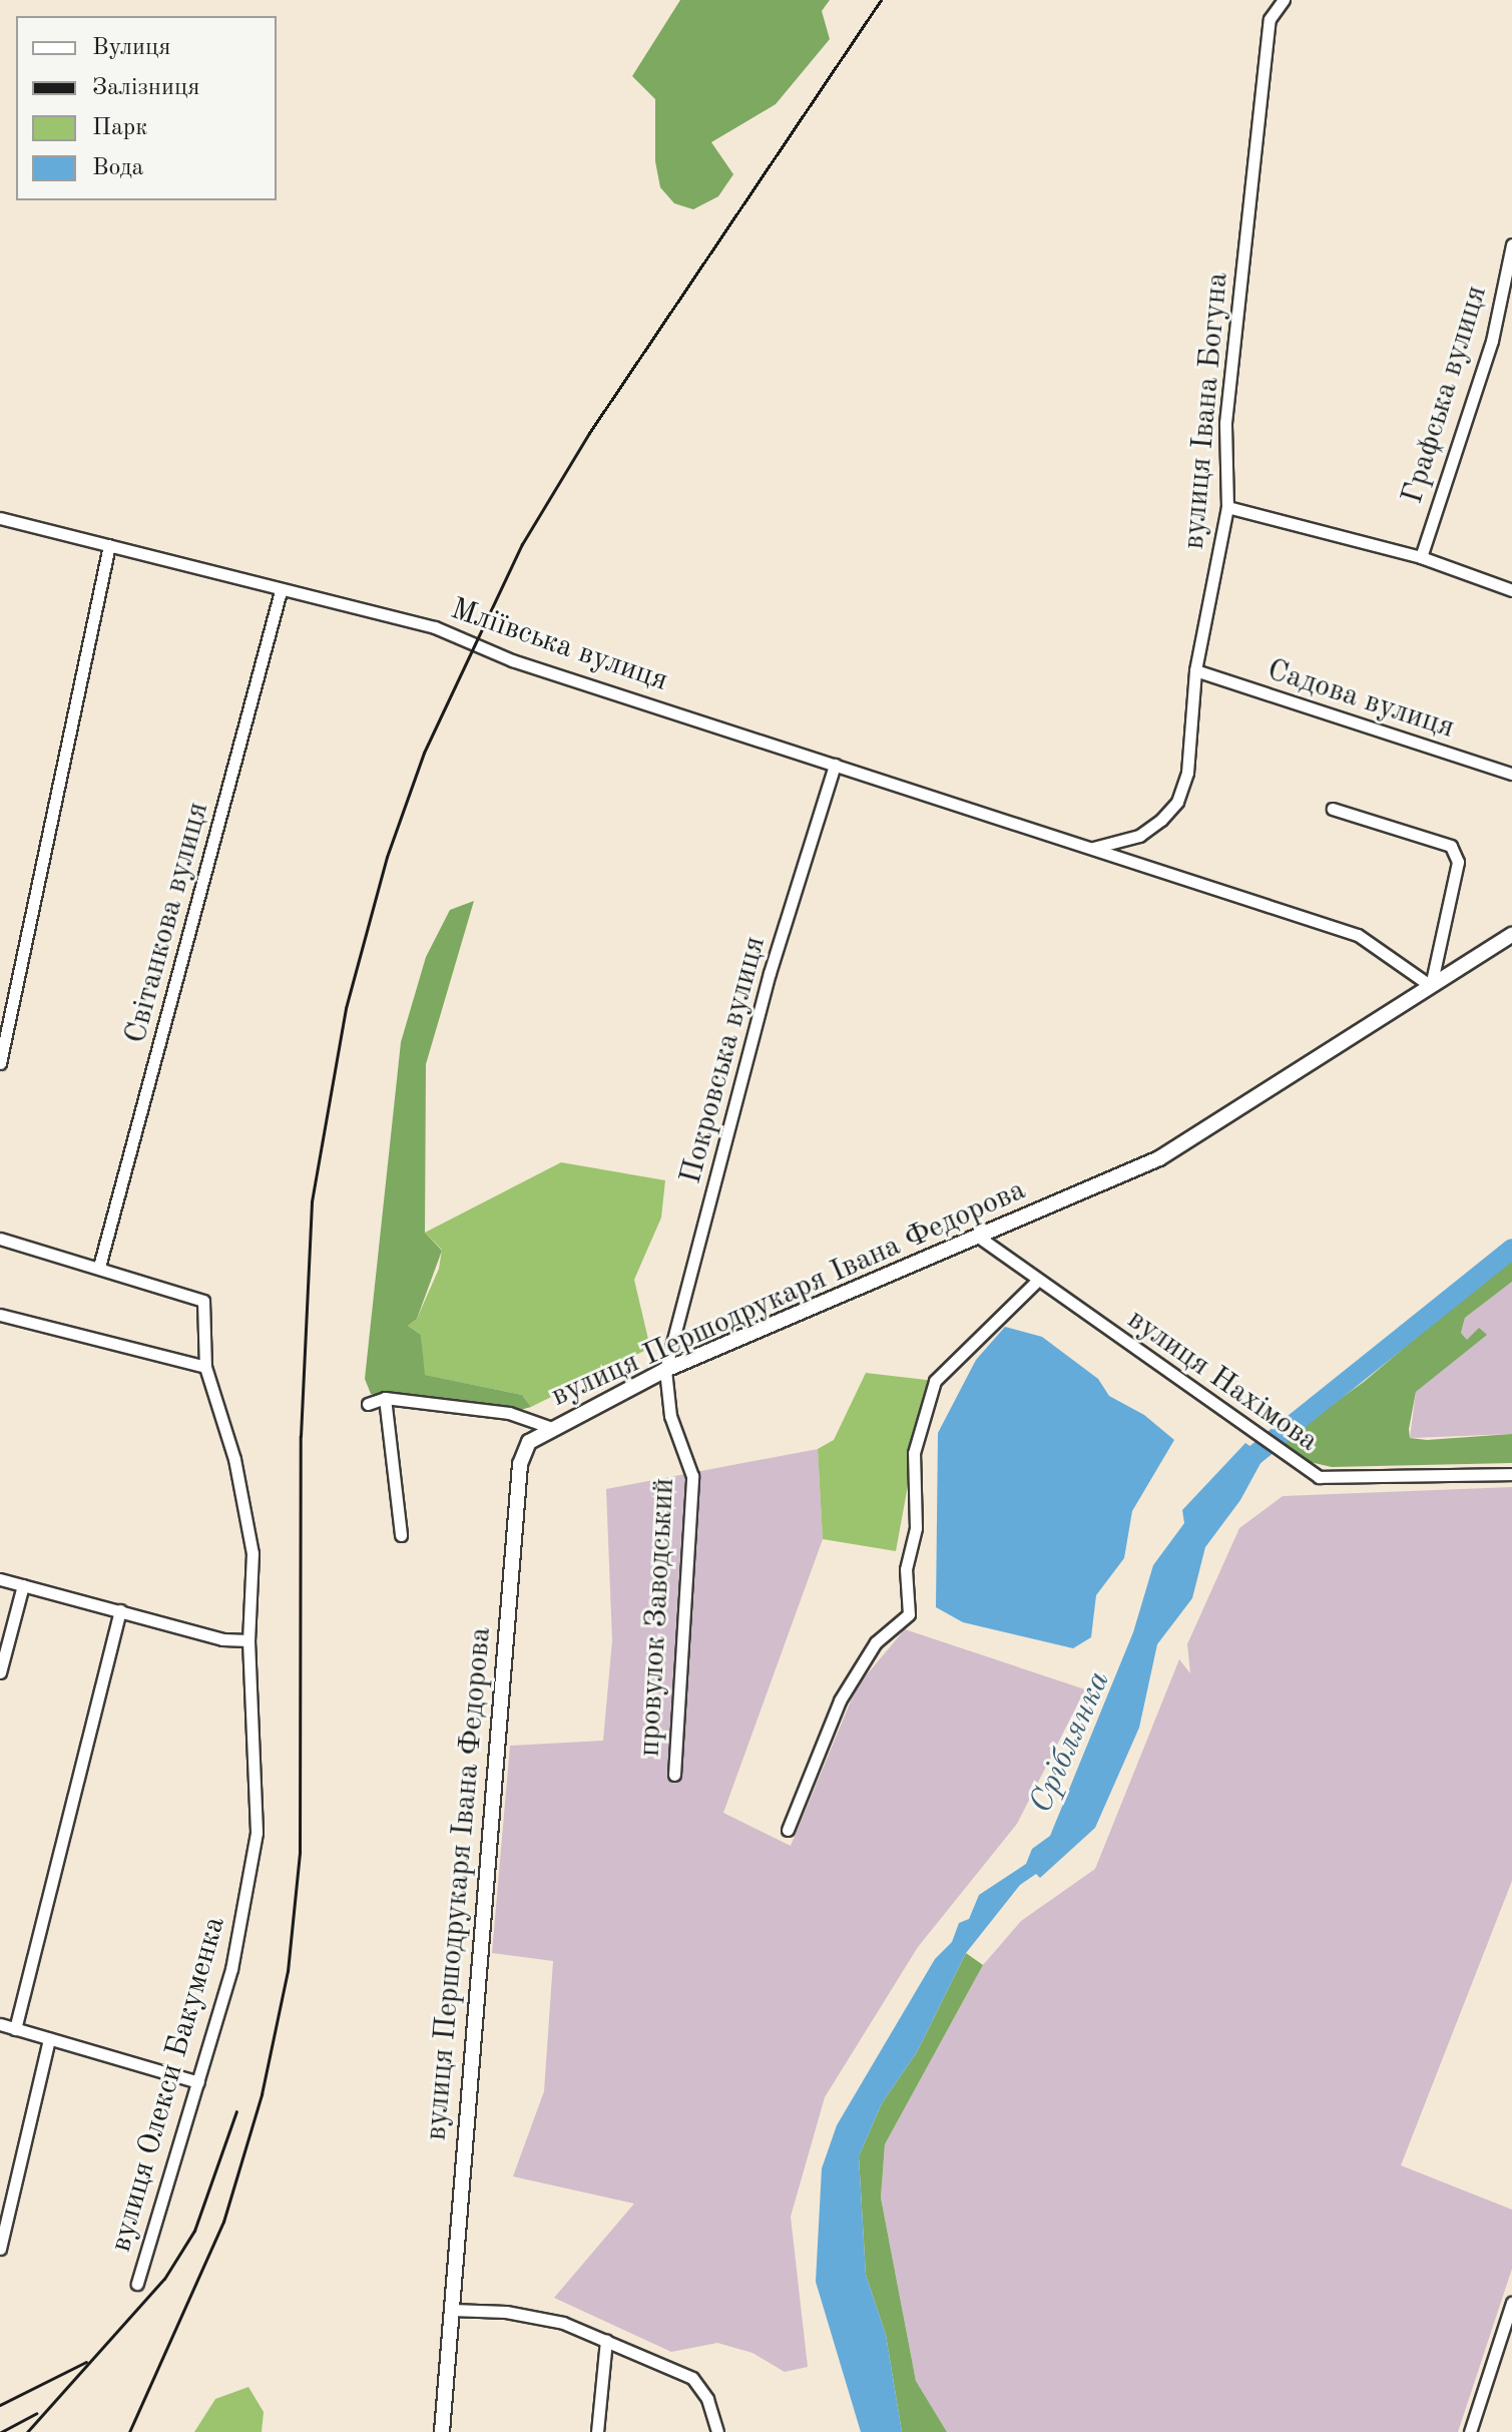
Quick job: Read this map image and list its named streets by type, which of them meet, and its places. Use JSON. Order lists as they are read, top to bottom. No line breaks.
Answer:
{"streets":{"street":["Графська вулиця","вулиця Івана Богуна","Мліївська вулиця","Садова вулиця","Світанкова вулиця","Покровська вулиця","вулиця Першодрукаря Івана Федорова","вулиця Нахімова","провулок Заводський","вулиця Олекси Бакуменка"]},"crossings":[["вулиця Івана Богуна","Мліївська вулиця"],["вулиця Івана Богуна","Садова вулиця"],["Мліївська вулиця","Світанкова вулиця"],["Мліївська вулиця","Покровська вулиця"],["Світанкова вулиця","вулиця Олекси Бакуменка"],["Покровська вулиця","вулиця Першодрукаря Івана Федорова"],["Покровська вулиця","провулок Заводський"],["вулиця Першодрукаря Івана Федорова","вулиця Нахімова"],["вулиця Першодрукаря Івана Федорова","провулок Заводський"]],"water":["Сріблянка"],"legend":["Вулиця","Залізниця","Парк","Вода"]}
